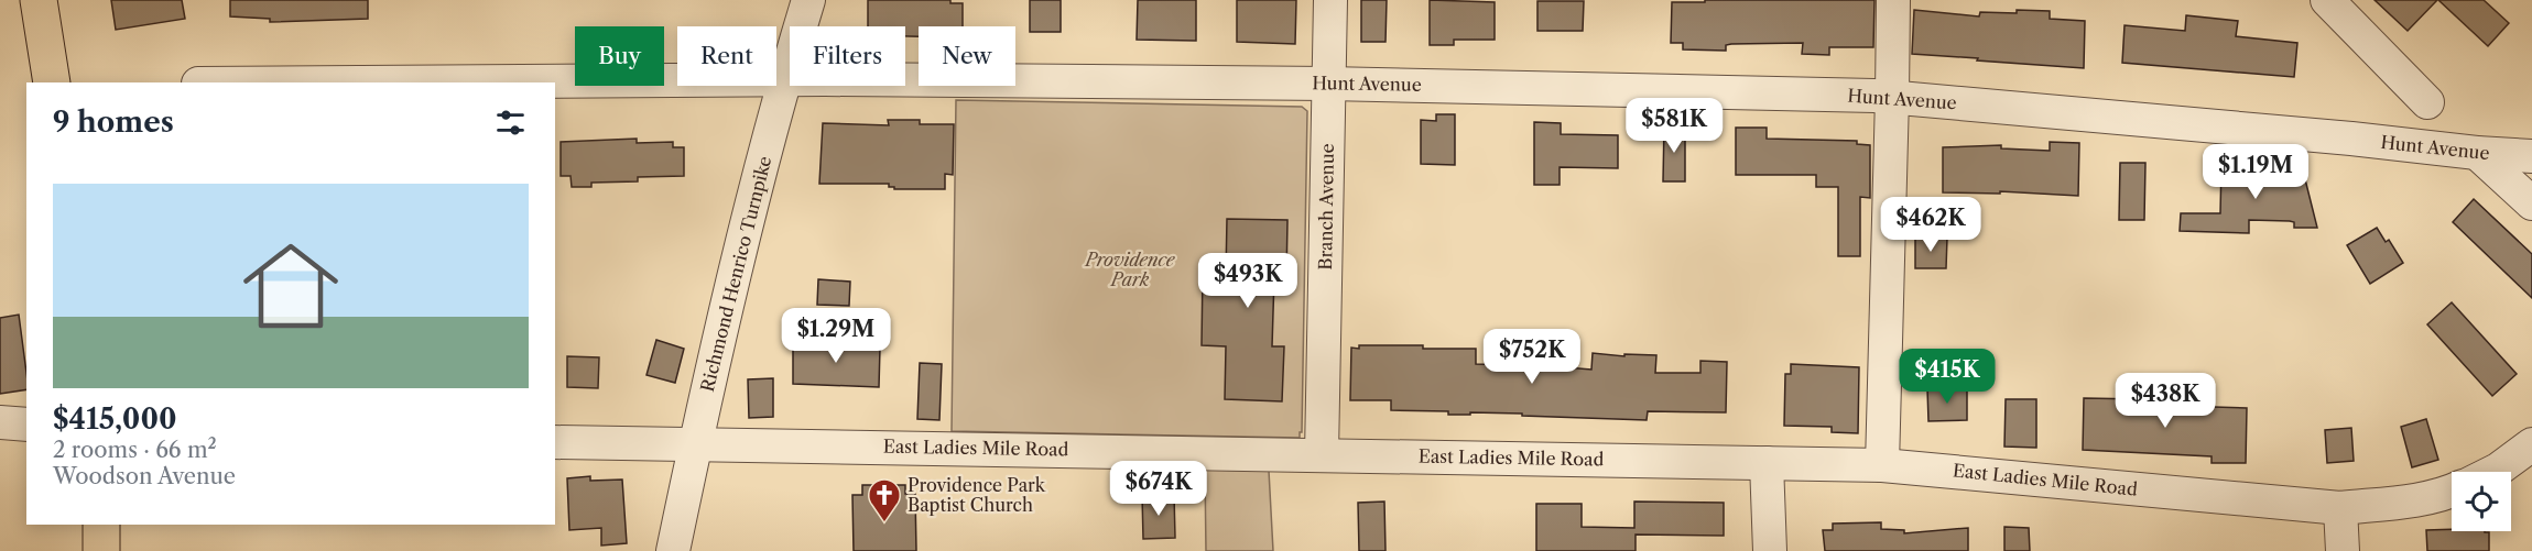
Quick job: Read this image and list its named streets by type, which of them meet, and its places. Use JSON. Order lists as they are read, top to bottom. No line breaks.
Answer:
{"streets":{"street":["Hunt Avenue","Branch Avenue","Richmond Henrico Turnpike","East Ladies Mile Road"]},"crossings":[["Hunt Avenue","Branch Avenue"],["Hunt Avenue","Richmond Henrico Turnpike"],["Branch Avenue","East Ladies Mile Road"],["Richmond Henrico Turnpike","East Ladies Mile Road"]],"parks":["Providence Park"],"places":{"church":["Providence Park Baptist Church"]},"page":{"chip":["Buy","Rent","Filters","New"],"heading":"9 homes","price":["$581K","$1.19M","$462K","$493K","$1.29M","$752K","$415K","$438K","$674K"],"list":[{"name":"$415,000","note":"2 rooms · 66 m² · Woodson Avenue"}]}}
